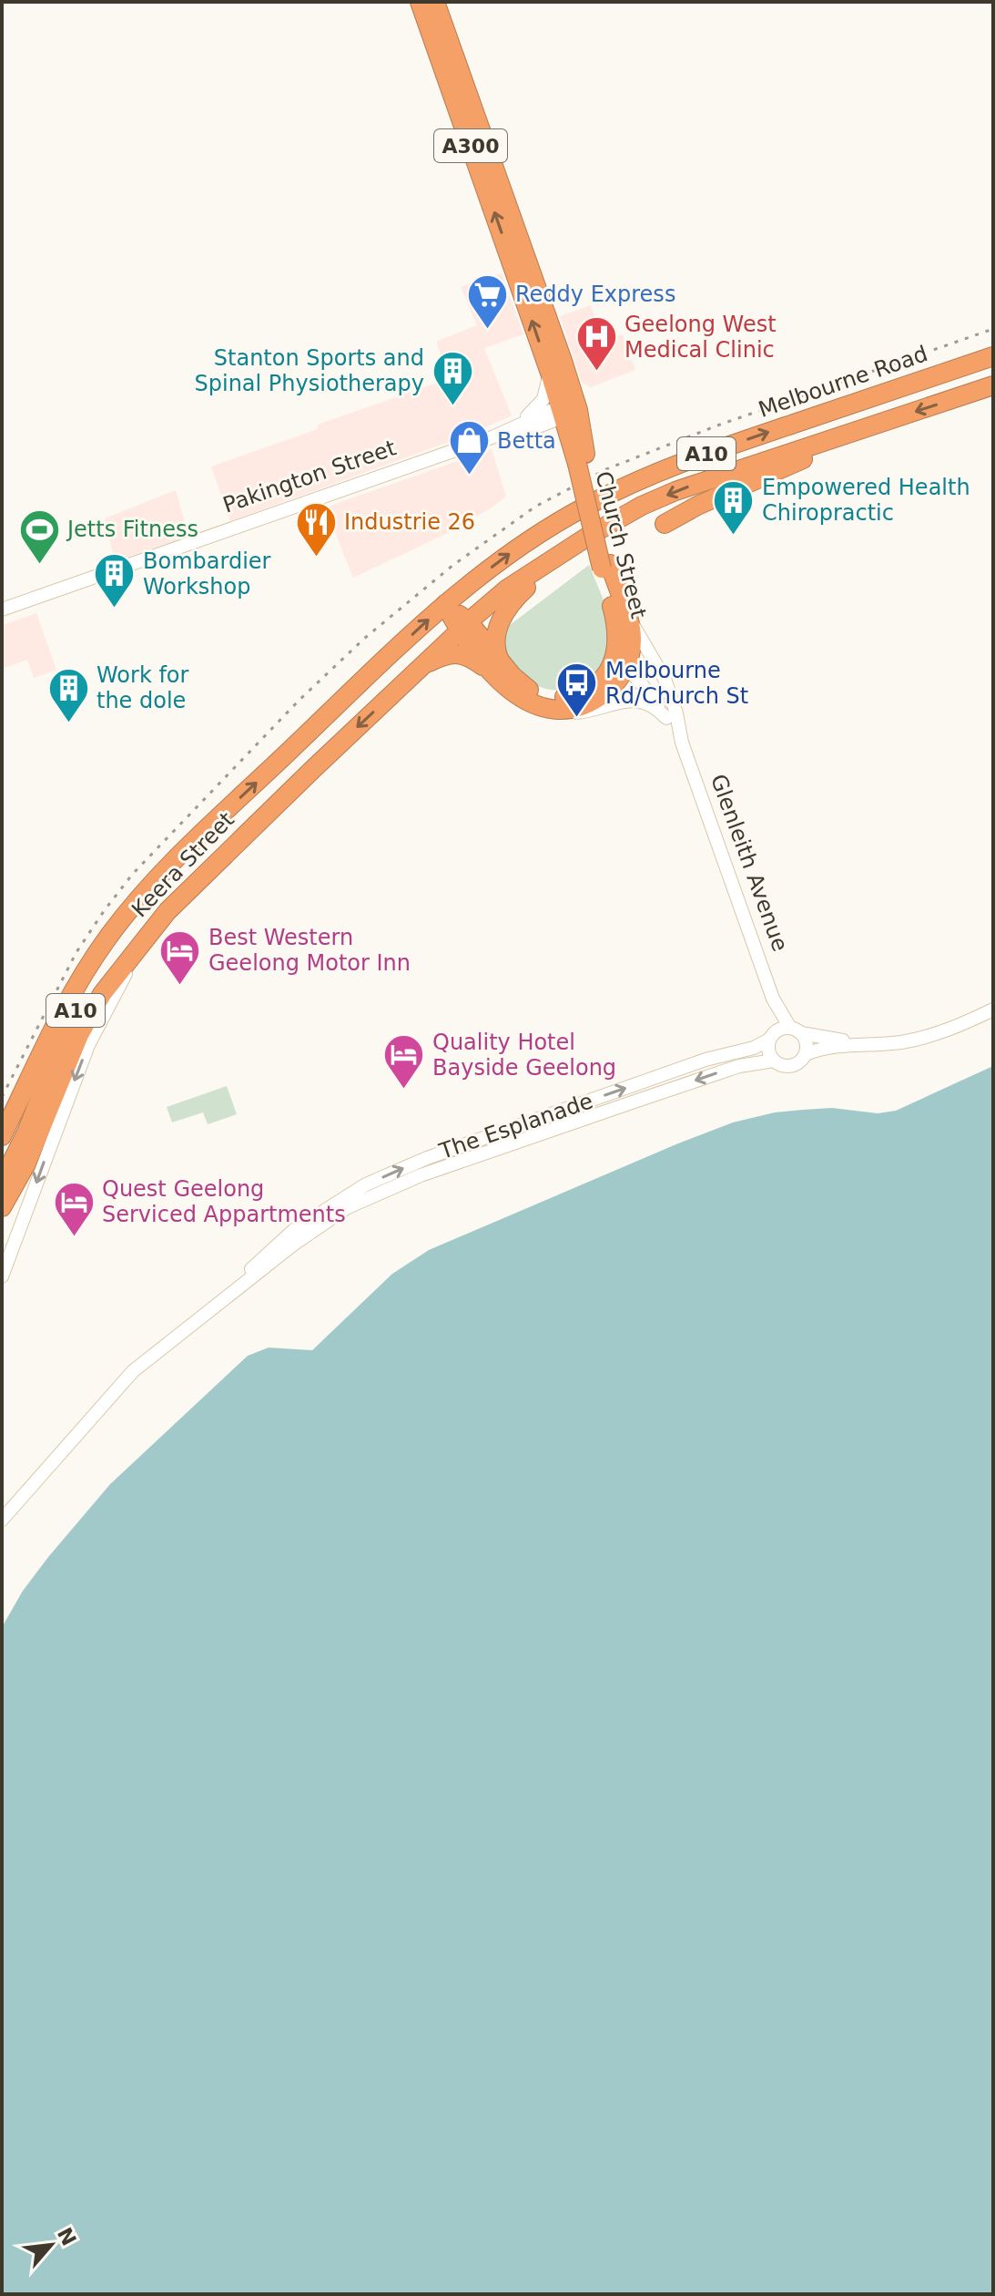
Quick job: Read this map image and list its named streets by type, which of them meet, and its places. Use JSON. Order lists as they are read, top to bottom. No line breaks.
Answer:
{"streets":{"highway":["A300","Melbourne Road","A10","Church Street","Glenleith Avenue","Keera Street"],"street":["Pakington Street","The Esplanade"]},"crossings":[["Melbourne Road","Church Street"],["Melbourne Road","Keera Street"],["A10","Church Street"],["A10","Keera Street"],["Pakington Street","Church Street"],["Church Street","Glenleith Avenue"],["Church Street","Keera Street"],["Glenleith Avenue","The Esplanade"]],"places":{"supermarket":["Reddy Express"],"hospital":["Geelong West Medical Clinic"],"building":["Stanton Sports and Spinal Physiotherapy","Empowered Health Chiropractic","Bombardier Workshop","Work for the dole"],"shop":["Betta"],"restaurant":["Industrie 26"],"sports":["Jetts Fitness"],"bus stop":["Melbourne Rd/Church St"],"hotel":["Best Western Geelong Motor Inn","Quality Hotel Bayside Geelong","Quest Geelong Serviced Appartments"]},"north":"top right"}
